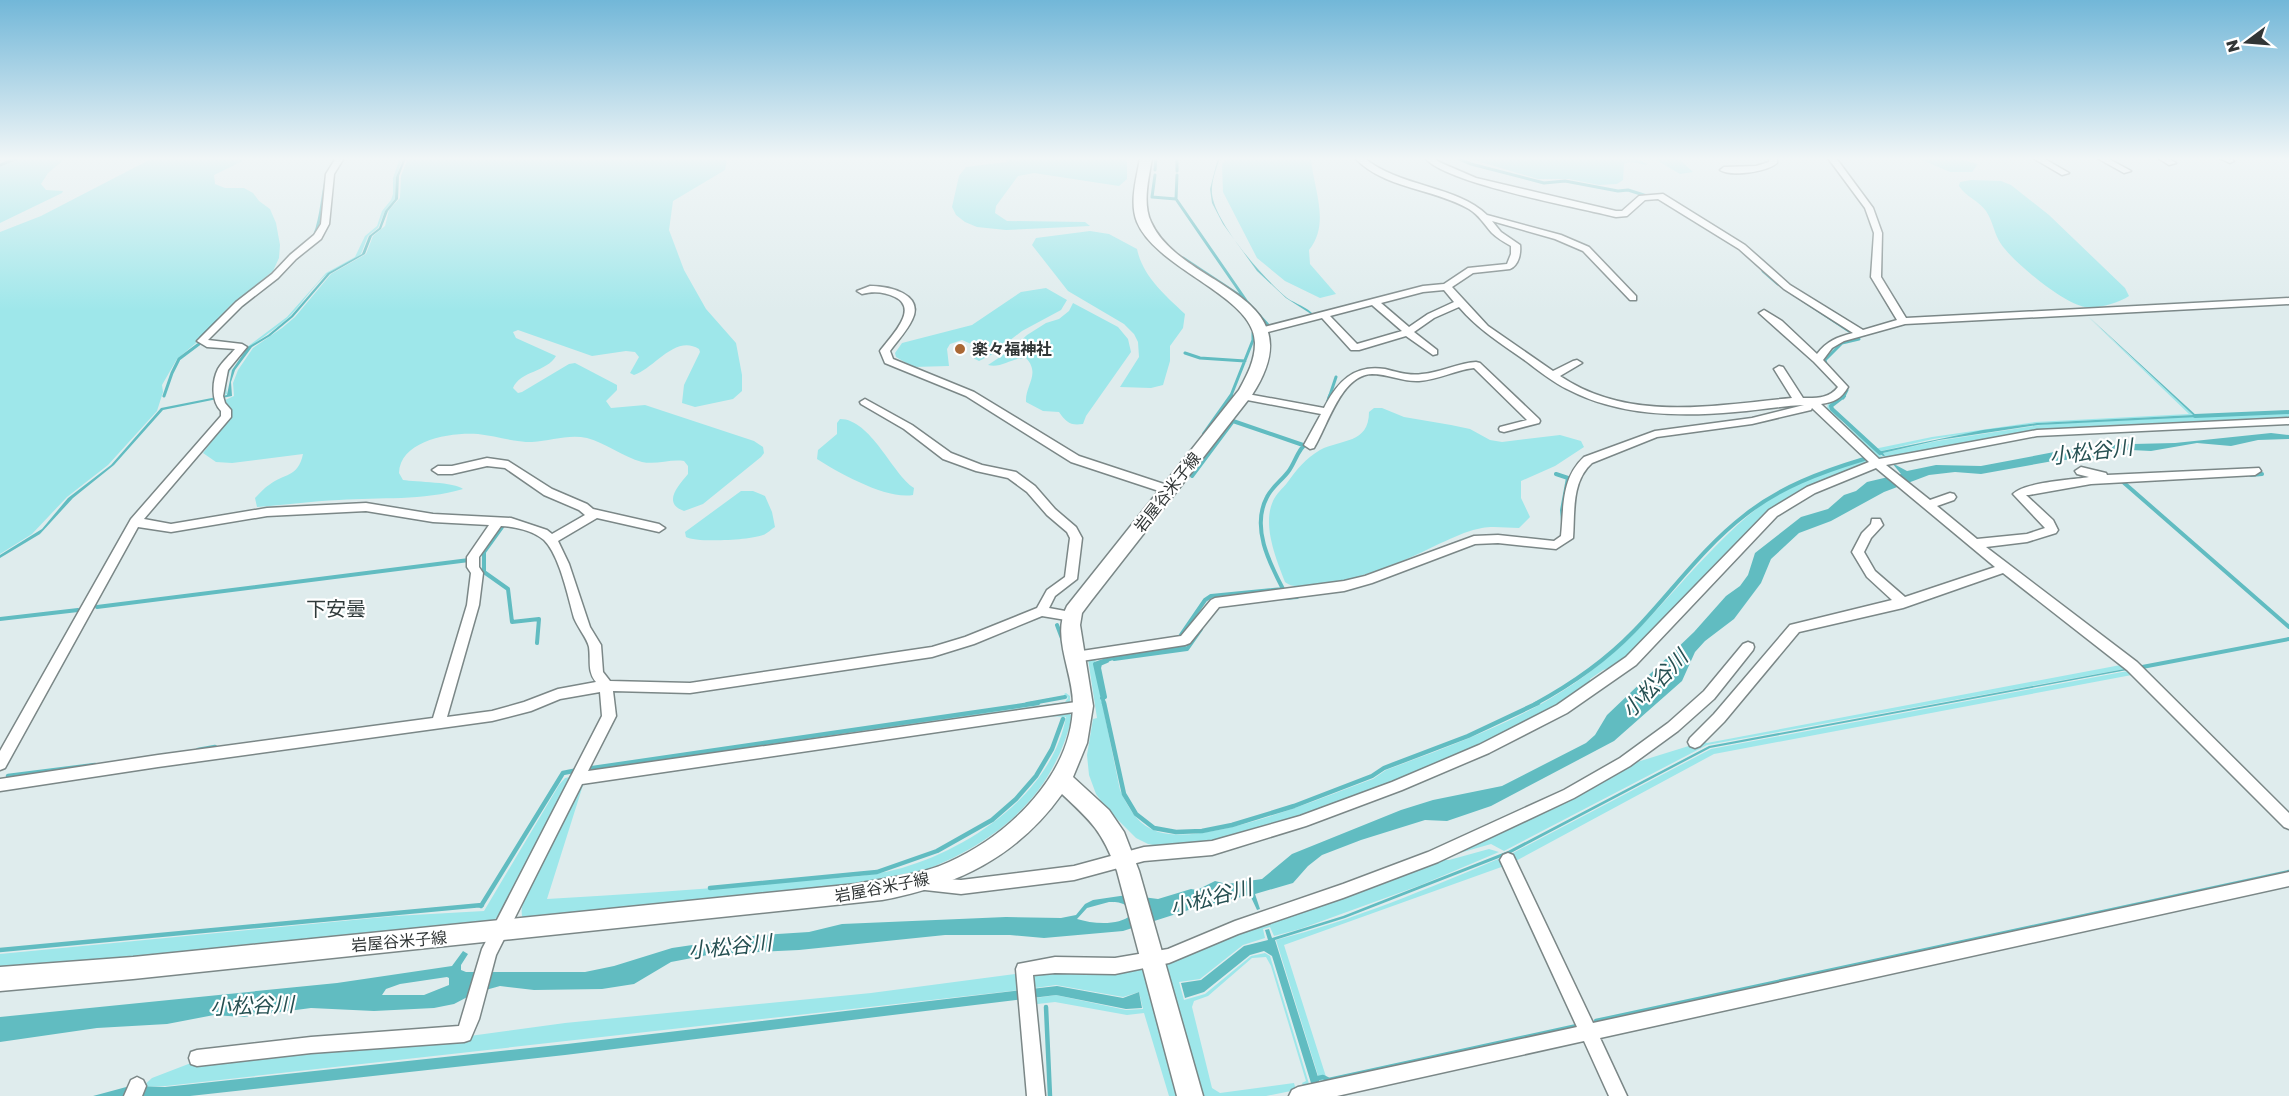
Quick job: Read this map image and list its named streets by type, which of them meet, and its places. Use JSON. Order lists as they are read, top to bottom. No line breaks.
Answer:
{"streets":{"main road":["岩屋谷米子線"]},"districts":["下安曇"],"water":["小松谷川"],"places":["楽々福神社"],"north":"left"}
